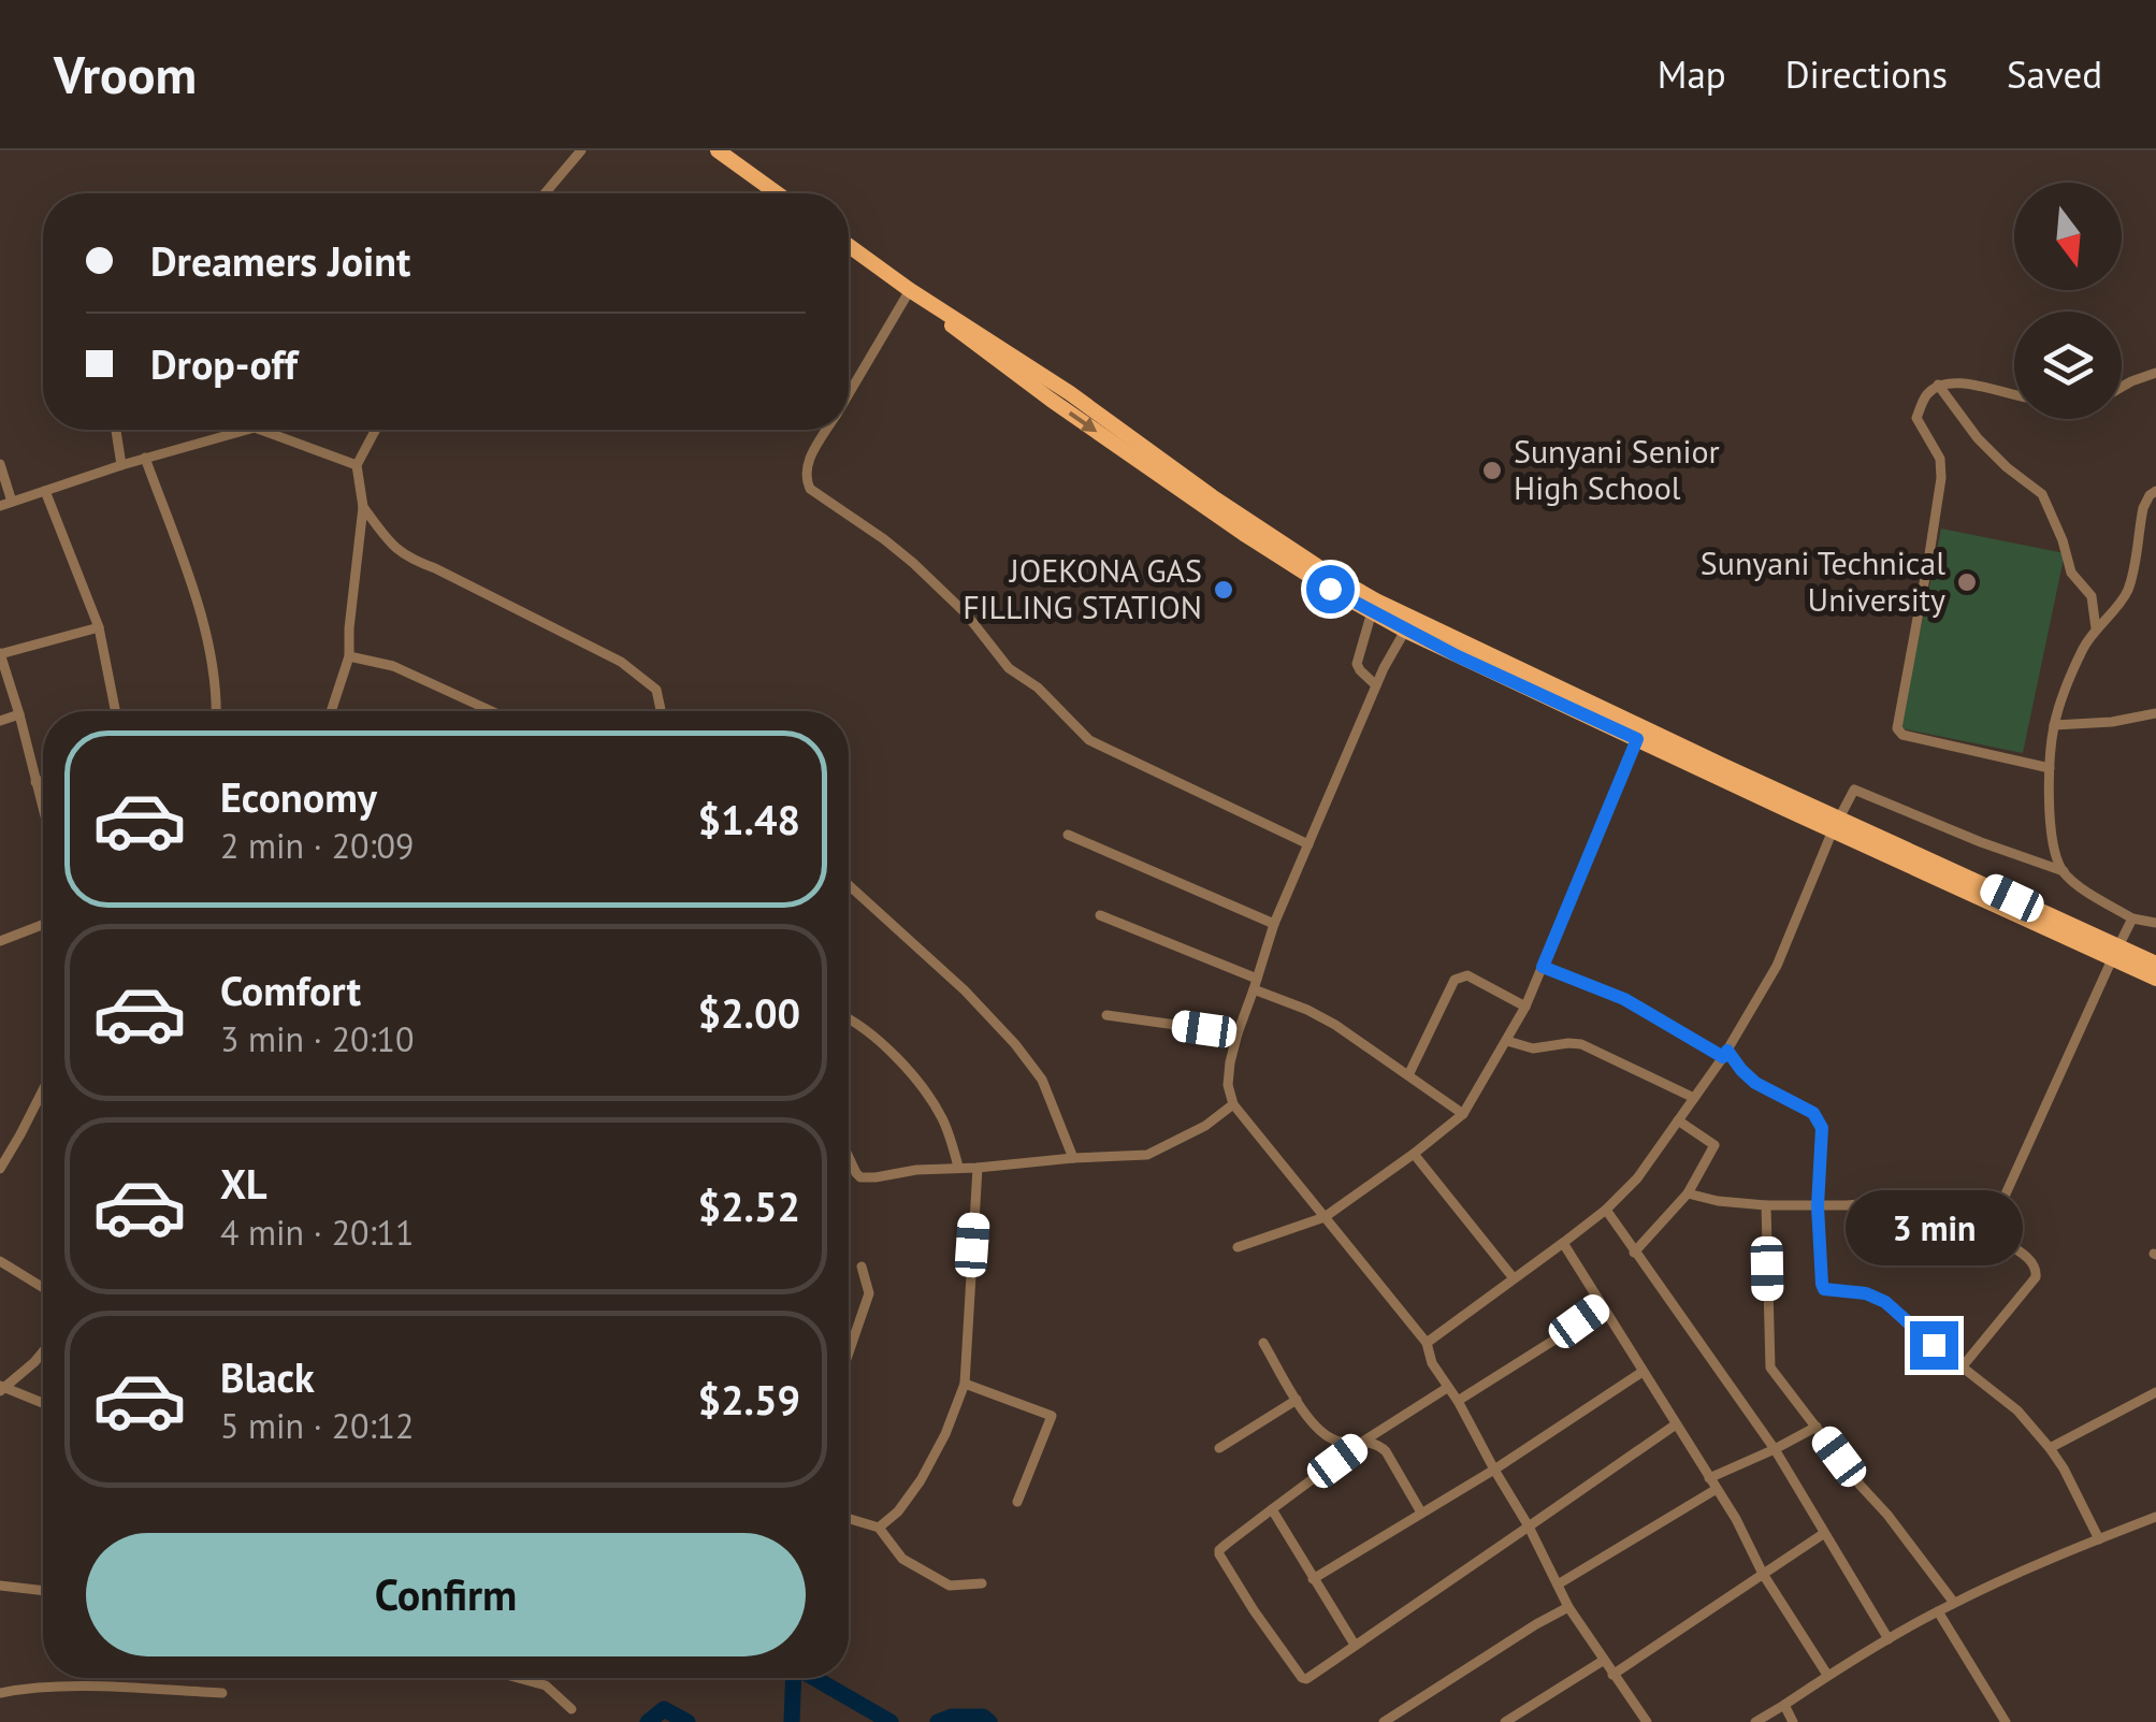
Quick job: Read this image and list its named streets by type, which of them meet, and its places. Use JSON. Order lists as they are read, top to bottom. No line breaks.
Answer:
{"places":["Sunyani Senior High School","Sunyani Technical University","JOEKONA GAS FILLING STATION"],"north":"bottom","page":{"header":"Vroom","nav":["Map","Directions","Saved"],"banner":["Dreamers Joint","Drop-off"],"list":[{"name":"Economy","note":"2 min · 20:09","value":"$1.48"},{"name":"Comfort","note":"3 min · 20:10","value":"$2.00"},{"name":"XL","note":"4 min · 20:11","value":"$2.52"},{"name":"Black","note":"5 min · 20:12","value":"$2.59"}],"bubble":"3 min","buttons":"Confirm"}}
